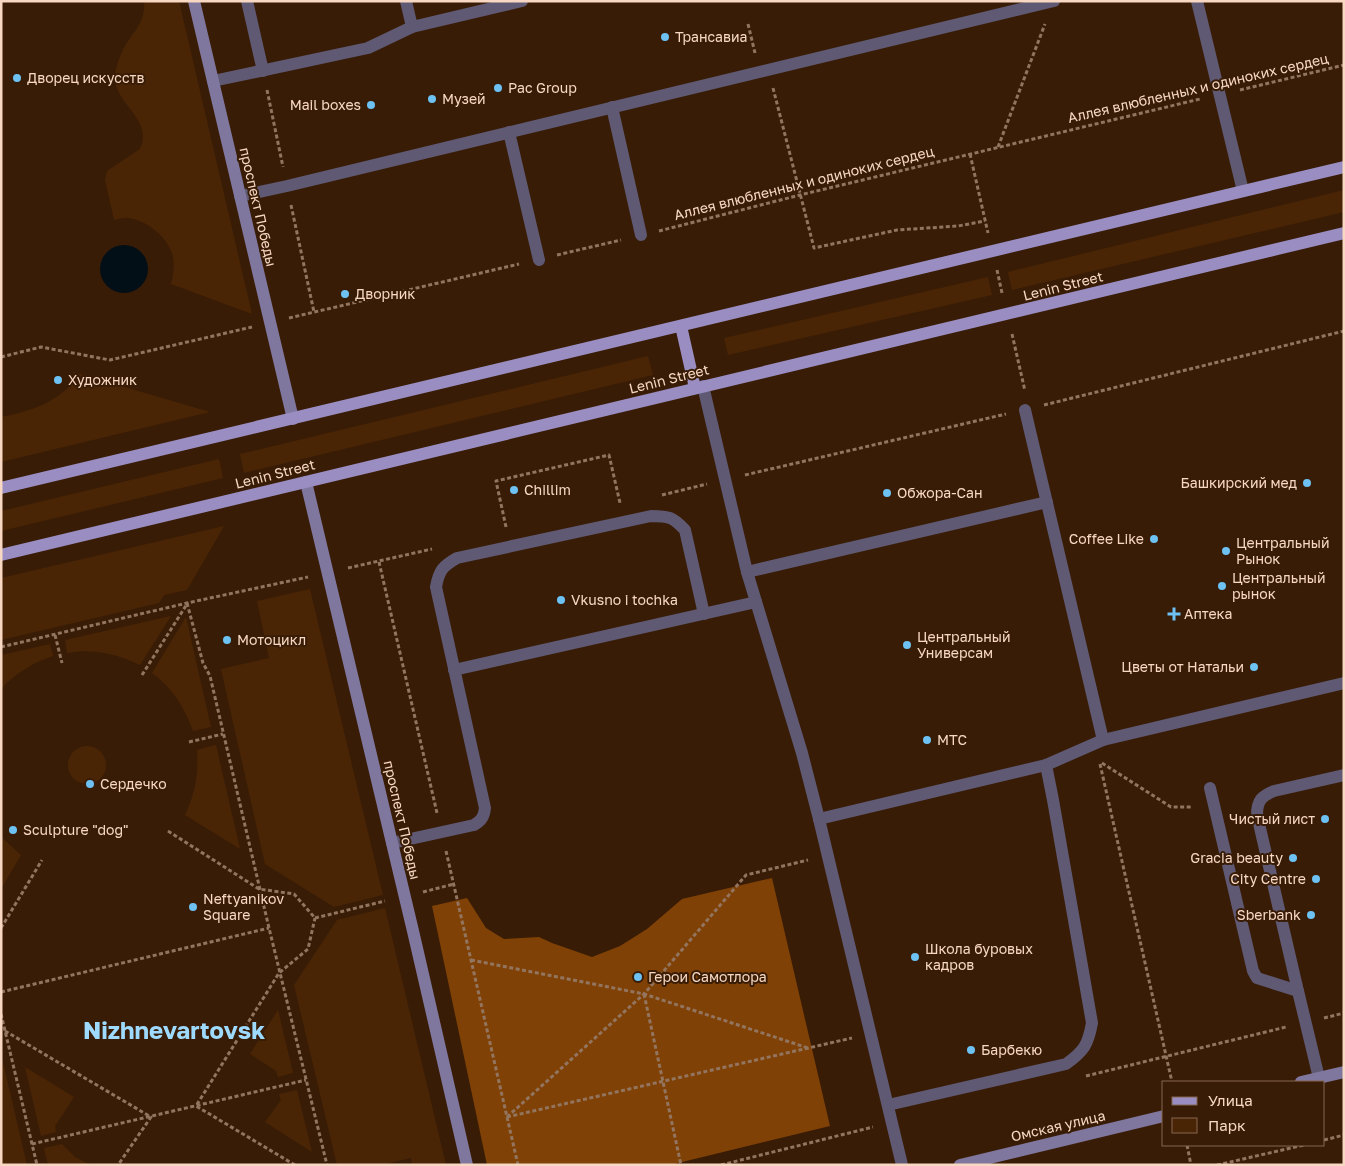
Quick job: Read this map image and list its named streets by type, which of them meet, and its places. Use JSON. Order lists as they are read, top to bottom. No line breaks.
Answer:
{"streets":{"main road":["проспект Победы","Lenin Street","Омская улица"],"path":["Аллея влюбленных и одиноких сердец"]},"crossings":[["Аллея влюбленных и одиноких сердец","проспект Победы"],["проспект Победы","Lenin Street"]],"districts":["Nizhnevartovsk"],"places":{"other":["Трансавиа","Дворец искусств","Pac Group","Музей","Mail boxes","Дворник","Художник","Башкирский мед","Chillim","Обжора-Сан","Coffee Like","Центральный Рынок","Центральный рынок","Vkusno i tochka","Мотоцикл","Центральный Универсам","Цветы от Натальи","МТС","Сердечко","Чистый лист","Sculpture \"dog\"","Gracia beauty","City Centre","Neftyanikov Square","Sberbank","Школа буровых кадров","Герои Самотлора","Барбекю"],"health":["Аптека"]},"legend":["Улица","Парк"]}
